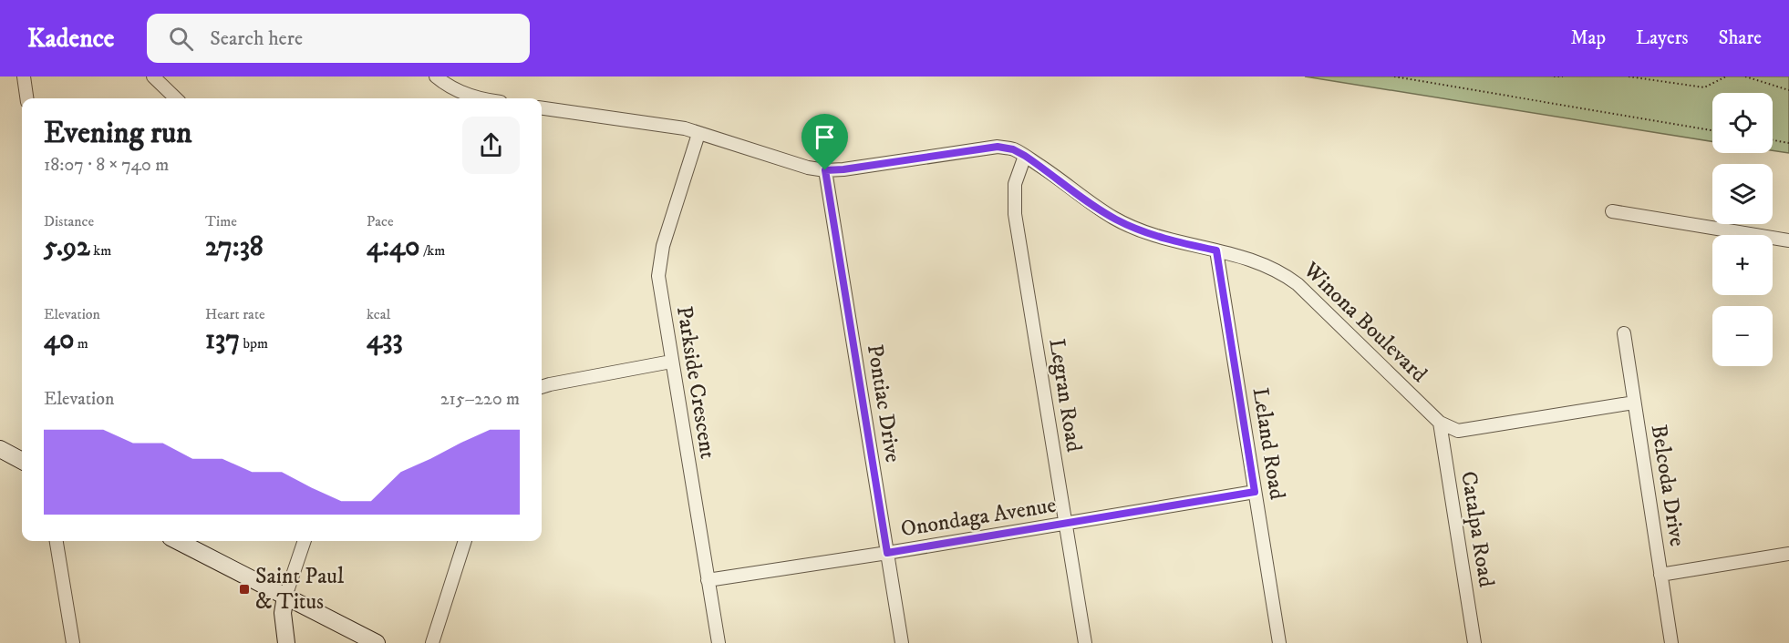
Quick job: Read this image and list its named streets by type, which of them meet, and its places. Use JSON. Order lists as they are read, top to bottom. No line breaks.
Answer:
{"streets":{"street":["Winona Boulevard","Parkside Crescent","Legran Road","Pontiac Drive","Leland Road","Belcoda Drive","Onondaga Avenue","Catalpa Road"]},"crossings":[["Winona Boulevard","Parkside Crescent"],["Winona Boulevard","Legran Road"],["Winona Boulevard","Pontiac Drive"],["Winona Boulevard","Leland Road"],["Winona Boulevard","Catalpa Road"],["Parkside Crescent","Onondaga Avenue"],["Legran Road","Onondaga Avenue"],["Pontiac Drive","Onondaga Avenue"],["Leland Road","Onondaga Avenue"]],"places":{"transit":["Saint Paul & Titus"]},"page":{"header":"Kadence","search":"Search here","nav":["Map","Layers","Share"],"map_buttons":["+","−"],"heading":["Evening run","18:07 · 8 × 740 m"],"stats":[["Distance","5.92 km"],["Time","27:38"],["Pace","4:40 /km"],["Elevation","40 m"],["Heart rate","137 bpm"],["kcal","433"]],"chart":["Elevation","215–220 m"]}}
